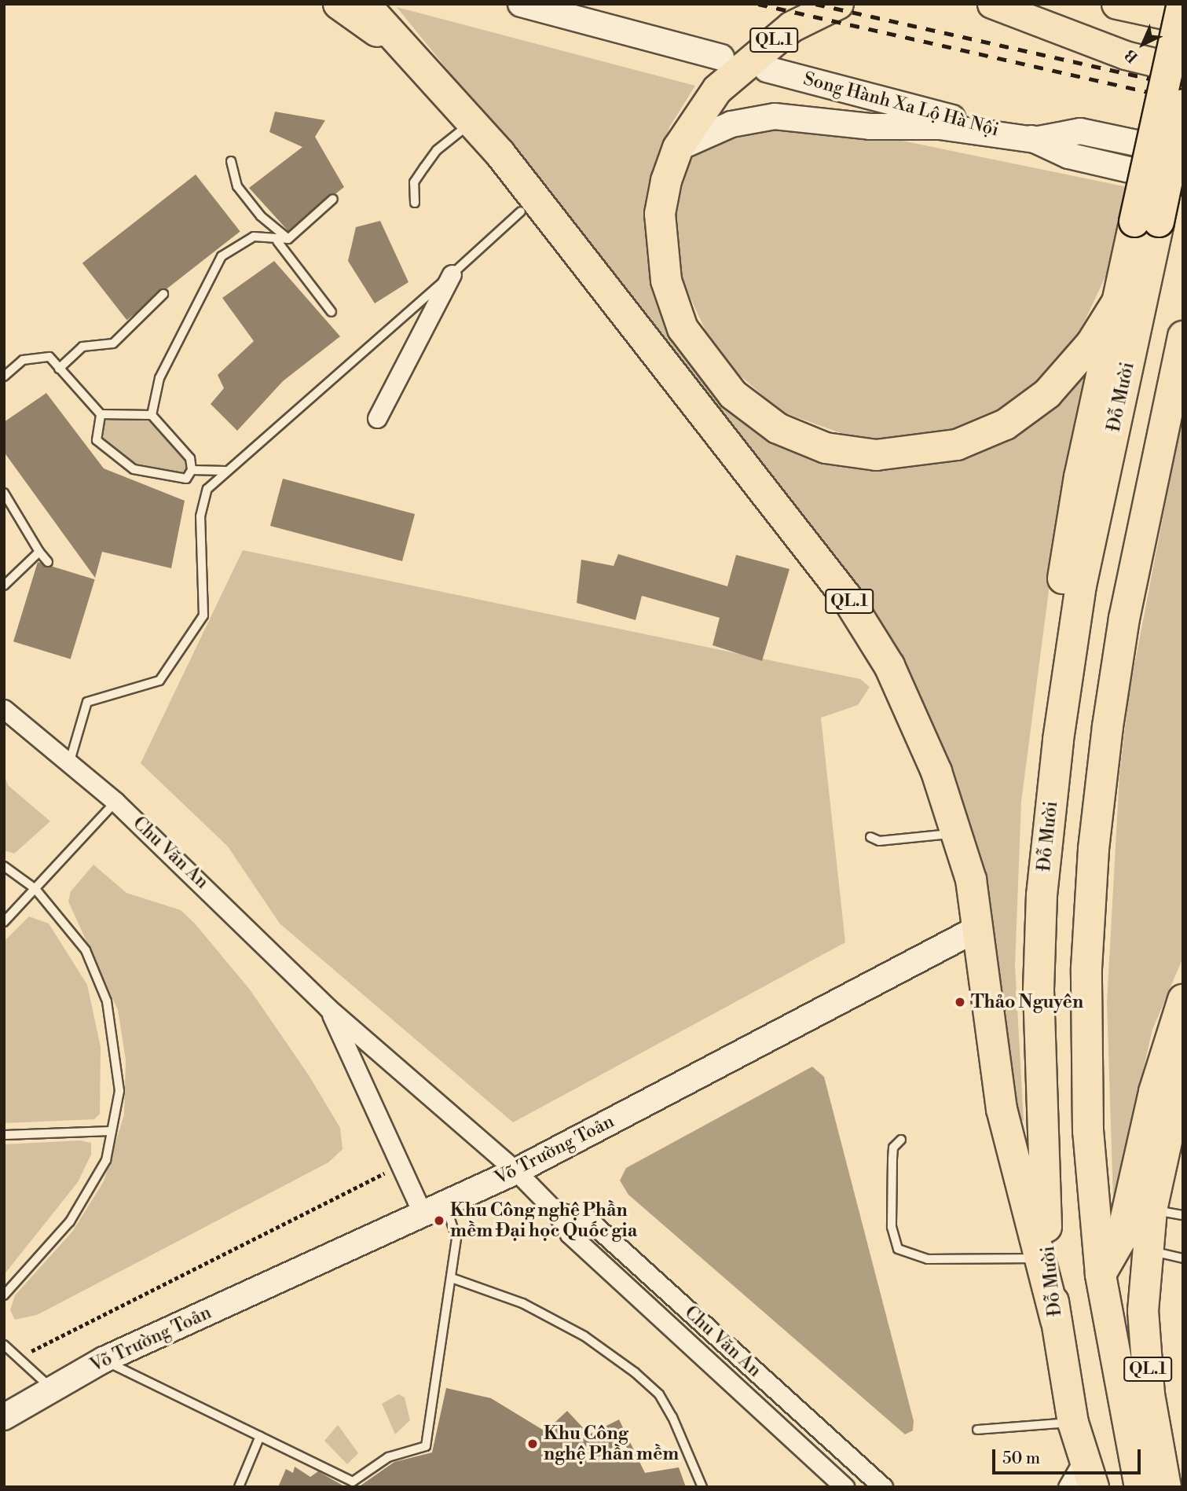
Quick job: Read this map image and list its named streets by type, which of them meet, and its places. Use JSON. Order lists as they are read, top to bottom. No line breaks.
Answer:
{"streets":{"highway":["QL.1","Đỗ Mười"],"main road":["Song Hành Xa Lộ Hà Nội","Võ Trường Toản"],"street":["Chu Văn An"]},"crossings":[["QL.1","Đỗ Mười"],["QL.1","Võ Trường Toản"],["Chu Văn An","Võ Trường Toản"]],"places":["Thảo Nguyên","Khu Công nghệ Phần mềm Đại học Quốc gia","Khu Công nghệ Phần mềm"],"scale_bar":"50 m","north":"bottom left"}
